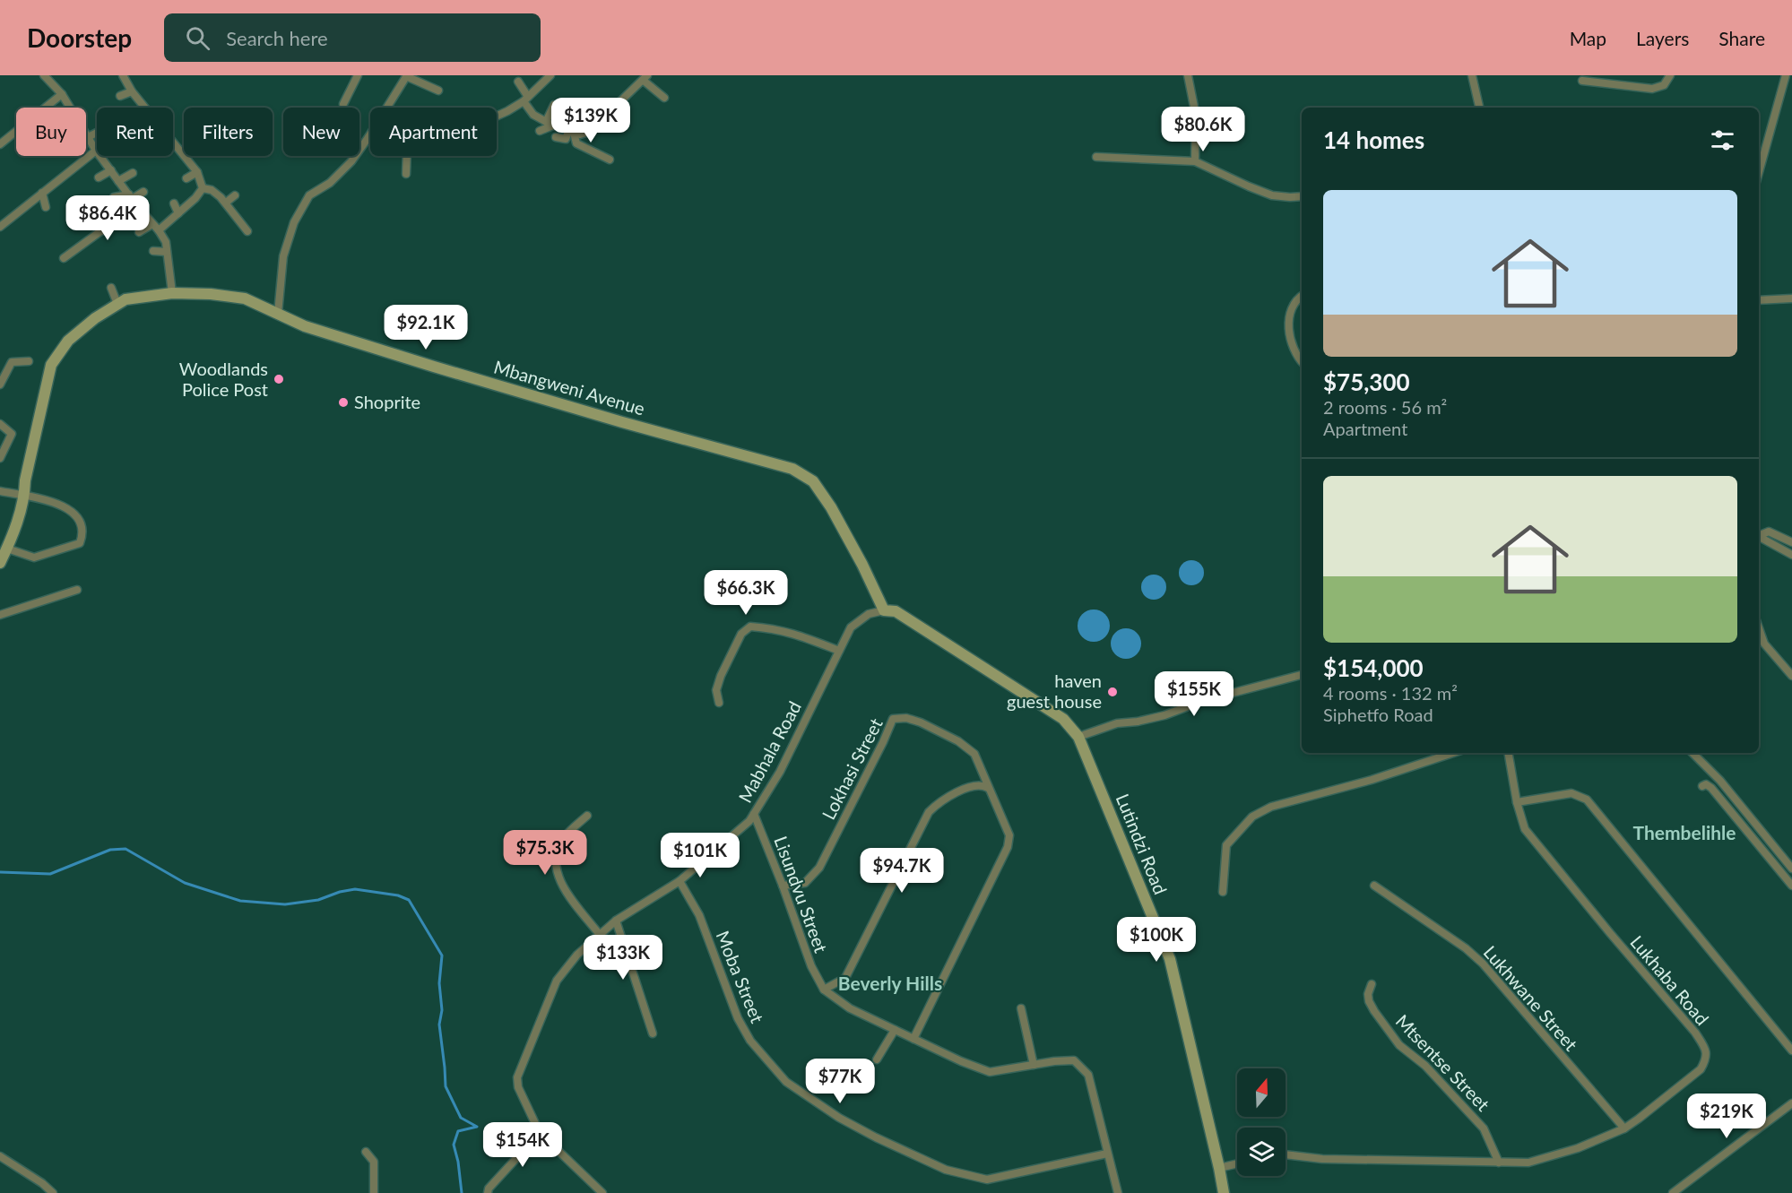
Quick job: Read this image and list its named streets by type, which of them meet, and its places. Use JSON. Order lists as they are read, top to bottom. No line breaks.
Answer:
{"streets":{"street":["Mbangweni Avenue","Mabhala Road","Lokhasi Street","Lutindzi Road","Lisundvu Street","Moba Street","Lukhaba Road","Lukhwane Street","Mtsentse Street"]},"crossings":[["Mbangweni Avenue","Mabhala Road"],["Mbangweni Avenue","Lutindzi Road"],["Mabhala Road","Lutindzi Road"],["Mabhala Road","Lisundvu Street"],["Mabhala Road","Moba Street"],["Lokhasi Street","Lisundvu Street"],["Lisundvu Street","Moba Street"],["Lukhaba Road","Lukhwane Street"],["Lukhaba Road","Mtsentse Street"]],"districts":["Thembelihle","Beverly Hills"],"places":["Woodlands Police Post","Shoprite","haven guest house"],"north":"top","page":{"header":"Doorstep","search":"Search here","nav":["Map","Layers","Share"],"price":["$139K","$80.6K","$86.4K","$92.1K","$66.3K","$155K","$75.3K","$101K","$94.7K","$100K","$133K","$77K","$219K","$154K"],"chip":["Buy","Rent","Filters","New","Apartment"],"heading":"14 homes","list":[{"name":"$75,300","note":"2 rooms · 56 m² · Apartment"},{"name":"$154,000","note":"4 rooms · 132 m² · Siphetfo Road"}]}}
